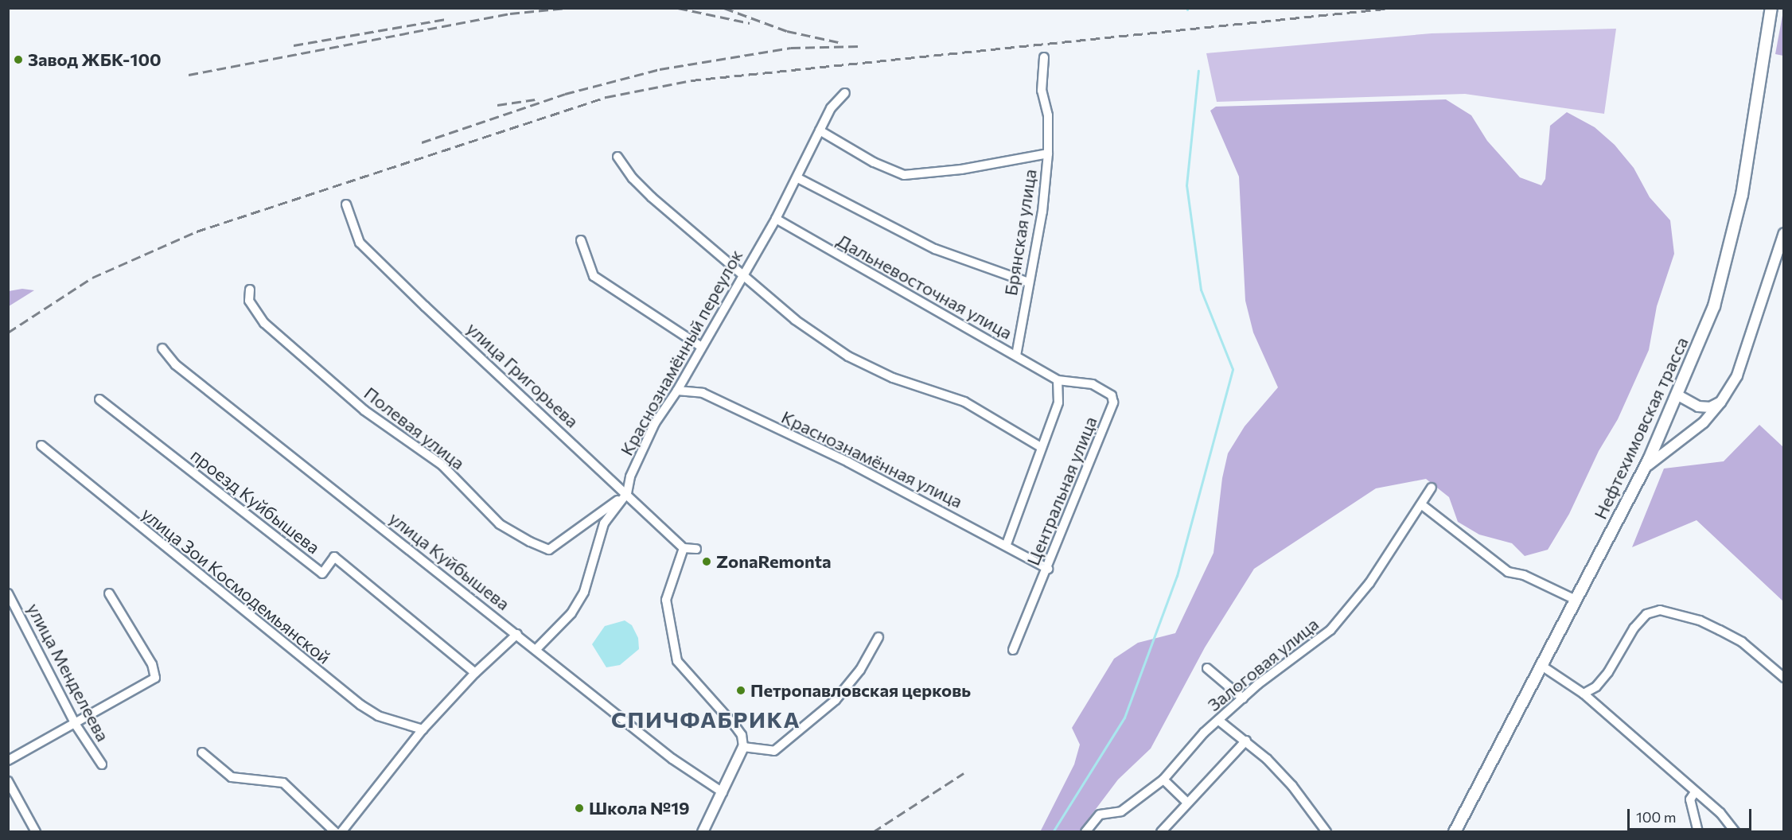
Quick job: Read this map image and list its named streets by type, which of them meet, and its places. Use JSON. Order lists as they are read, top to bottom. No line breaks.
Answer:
{"streets":{"main road":["Нефтехимовская трасса"],"street":["Брянская улица","Дальневосточная улица","Краснознамённый переулок","улица Григорьева","Полевая улица","Краснознамённая улица","Центральная улица","проезд Куйбышева","улица Куйбышева","улица Зои Космодемьянской","Залоговая улица","улица Менделеева"]},"crossings":[["Брянская улица","Дальневосточная улица"],["Дальневосточная улица","Краснознамённый переулок"],["Дальневосточная улица","Центральная улица"],["Краснознамённый переулок","улица Григорьева"],["Краснознамённый переулок","Полевая улица"],["Краснознамённый переулок","Краснознамённая улица"],["Краснознамённый переулок","улица Куйбышева"],["улица Григорьева","Полевая улица"],["Краснознамённая улица","Центральная улица"]],"districts":["СПИЧФАБРИКА"],"places":["Завод ЖБК-100","ZonaRemonta","Петропавловская церковь","Школа №19"],"scale_bar":"100 m"}
